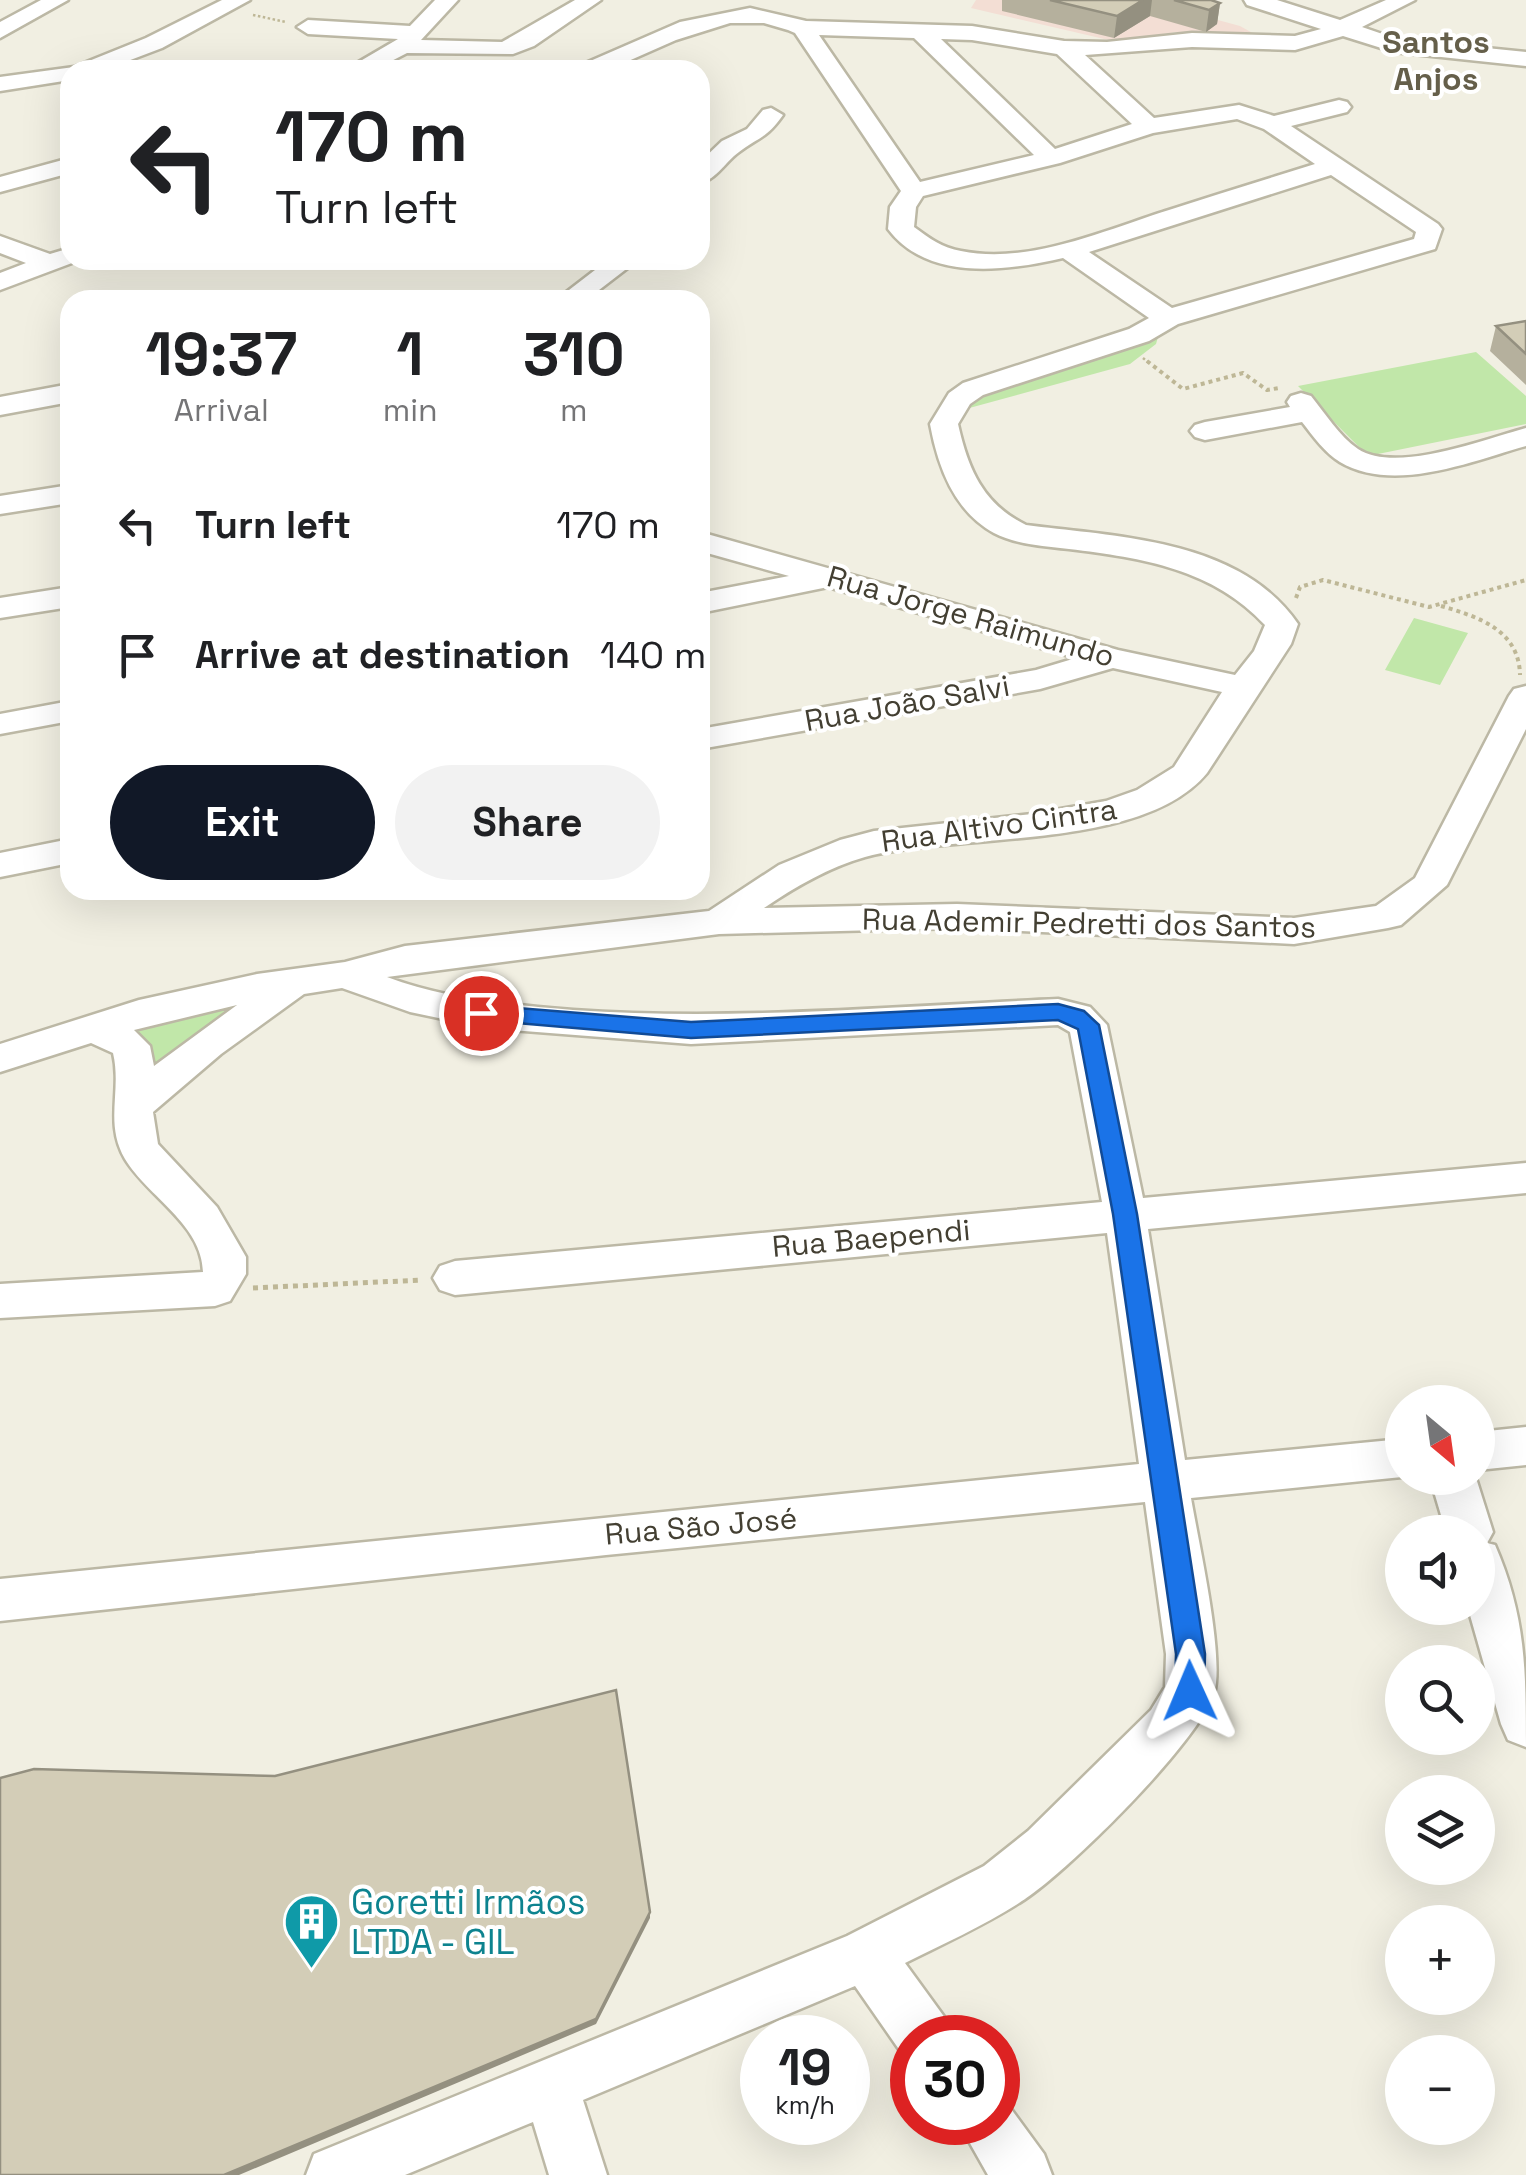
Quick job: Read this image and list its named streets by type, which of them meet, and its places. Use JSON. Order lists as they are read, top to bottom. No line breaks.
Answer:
{"streets":{"street":["Rua Jorge Raimundo","Rua João Salvi","Rua Altivo Cintra","Rua Ademir Pedretti dos Santos","Rua Baependi","Rua São José"]},"crossings":[["Rua Jorge Raimundo","Rua João Salvi"],["Rua Jorge Raimundo","Rua Altivo Cintra"],["Rua Altivo Cintra","Rua Ademir Pedretti dos Santos"]],"districts":["Santos Anjos"],"places":{"building":["Goretti Irmãos LTDA - GIL"]},"north":"bottom right","page":{"turn":["170 m","Turn left"],"eta":["19:37","Arrival","1","min","310","m"],"list":[{"name":"Turn left","value":"170 m"},{"name":"Arrive at destination","value":"140 m"}],"buttons":["Exit","Share"],"map_buttons":["+","−"],"speed":"19 km/h","limit":"30"}}
